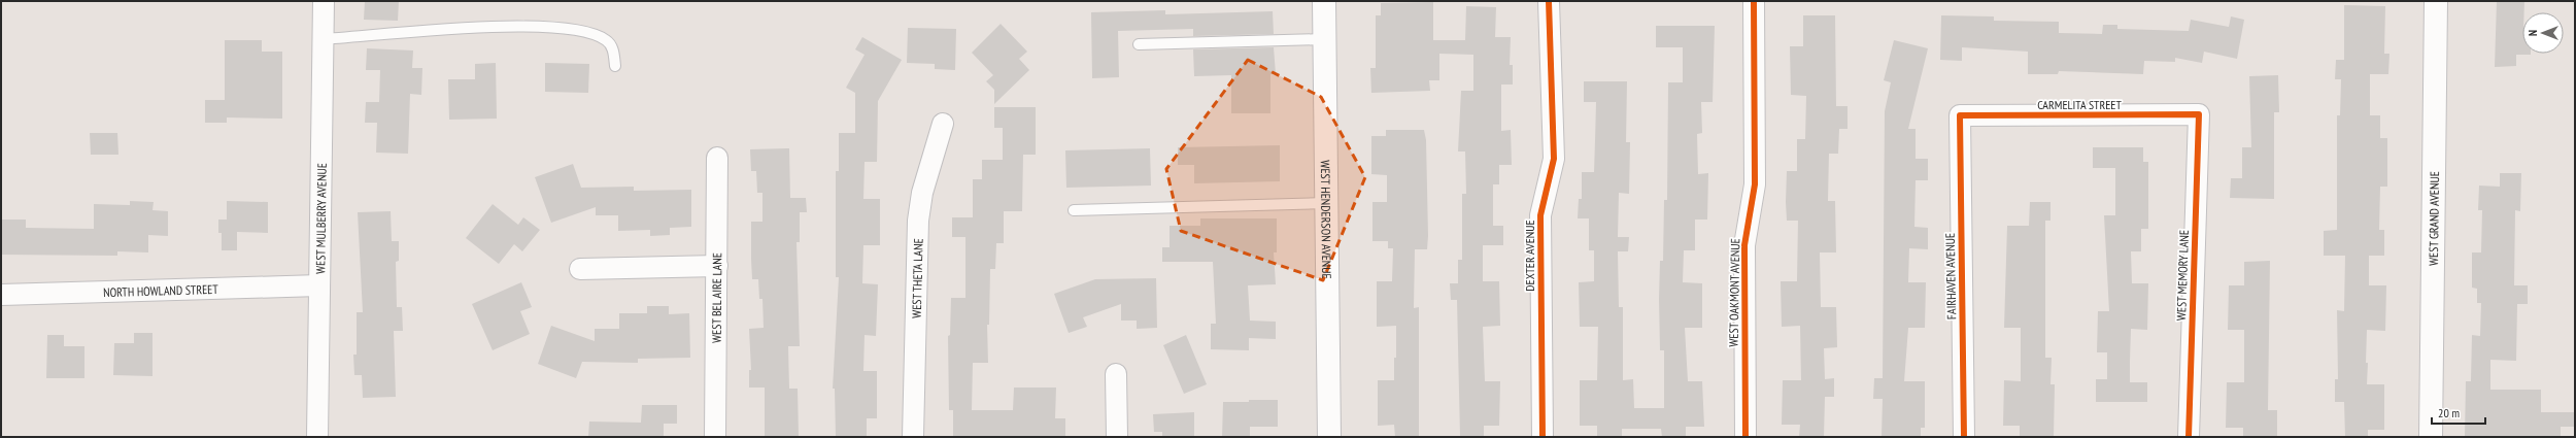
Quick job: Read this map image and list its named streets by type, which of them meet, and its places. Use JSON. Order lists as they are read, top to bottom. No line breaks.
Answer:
{"streets":{"main road":["WEST GRAND AVENUE","WEST HENDERSON AVENUE"],"street":["CARMELITA STREET","WEST MULBERRY AVENUE","DEXTER AVENUE","WEST MEMORY LANE","FAIRHAVEN AVENUE","WEST THETA LANE","NORTH HOWLAND STREET","WEST OAKMONT AVENUE","WEST BEL AIRE LANE"]},"crossings":[["CARMELITA STREET","WEST MEMORY LANE"],["CARMELITA STREET","FAIRHAVEN AVENUE"],["WEST MULBERRY AVENUE","NORTH HOWLAND STREET"]],"scale_bar":"20 m","north":"left"}
